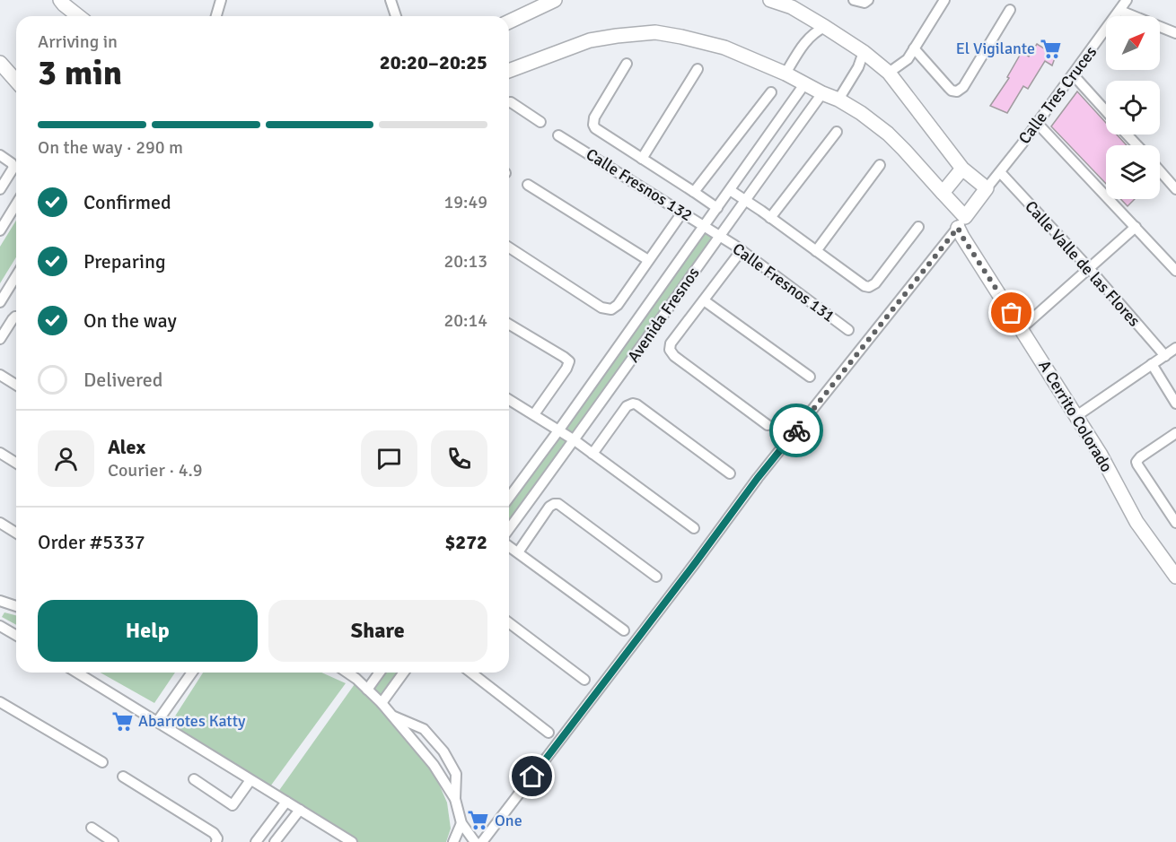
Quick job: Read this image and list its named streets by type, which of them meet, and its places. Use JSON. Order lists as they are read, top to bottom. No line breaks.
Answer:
{"streets":{"main road":["A Cerrito Colorado"],"street":["Calle Tres Cruces","Calle Fresnos 132","Calle Valle de las Flores","Calle Fresnos 131","Avenida Fresnos"]},"crossings":[["Calle Tres Cruces","Calle Valle de las Flores"],["Calle Fresnos 132","Calle Fresnos 131"],["Calle Fresnos 132","Avenida Fresnos"],["Calle Fresnos 131","Avenida Fresnos"],["Avenida Fresnos","A Cerrito Colorado"]],"places":{"supermarket":["El Vigilante","Abarrotes Katty","One"]},"north":"top right","page":{"heading":["3 min","Arriving in","20:20–20:25"],"panel":["Alex","Courier · 4.9","Order #5337","$272"],"bar":"On the way · 290 m","list":[["Confirmed","19:49"],["Preparing","20:13"],["On the way","20:14"],"Delivered"],"buttons":["Help","Share"]}}
